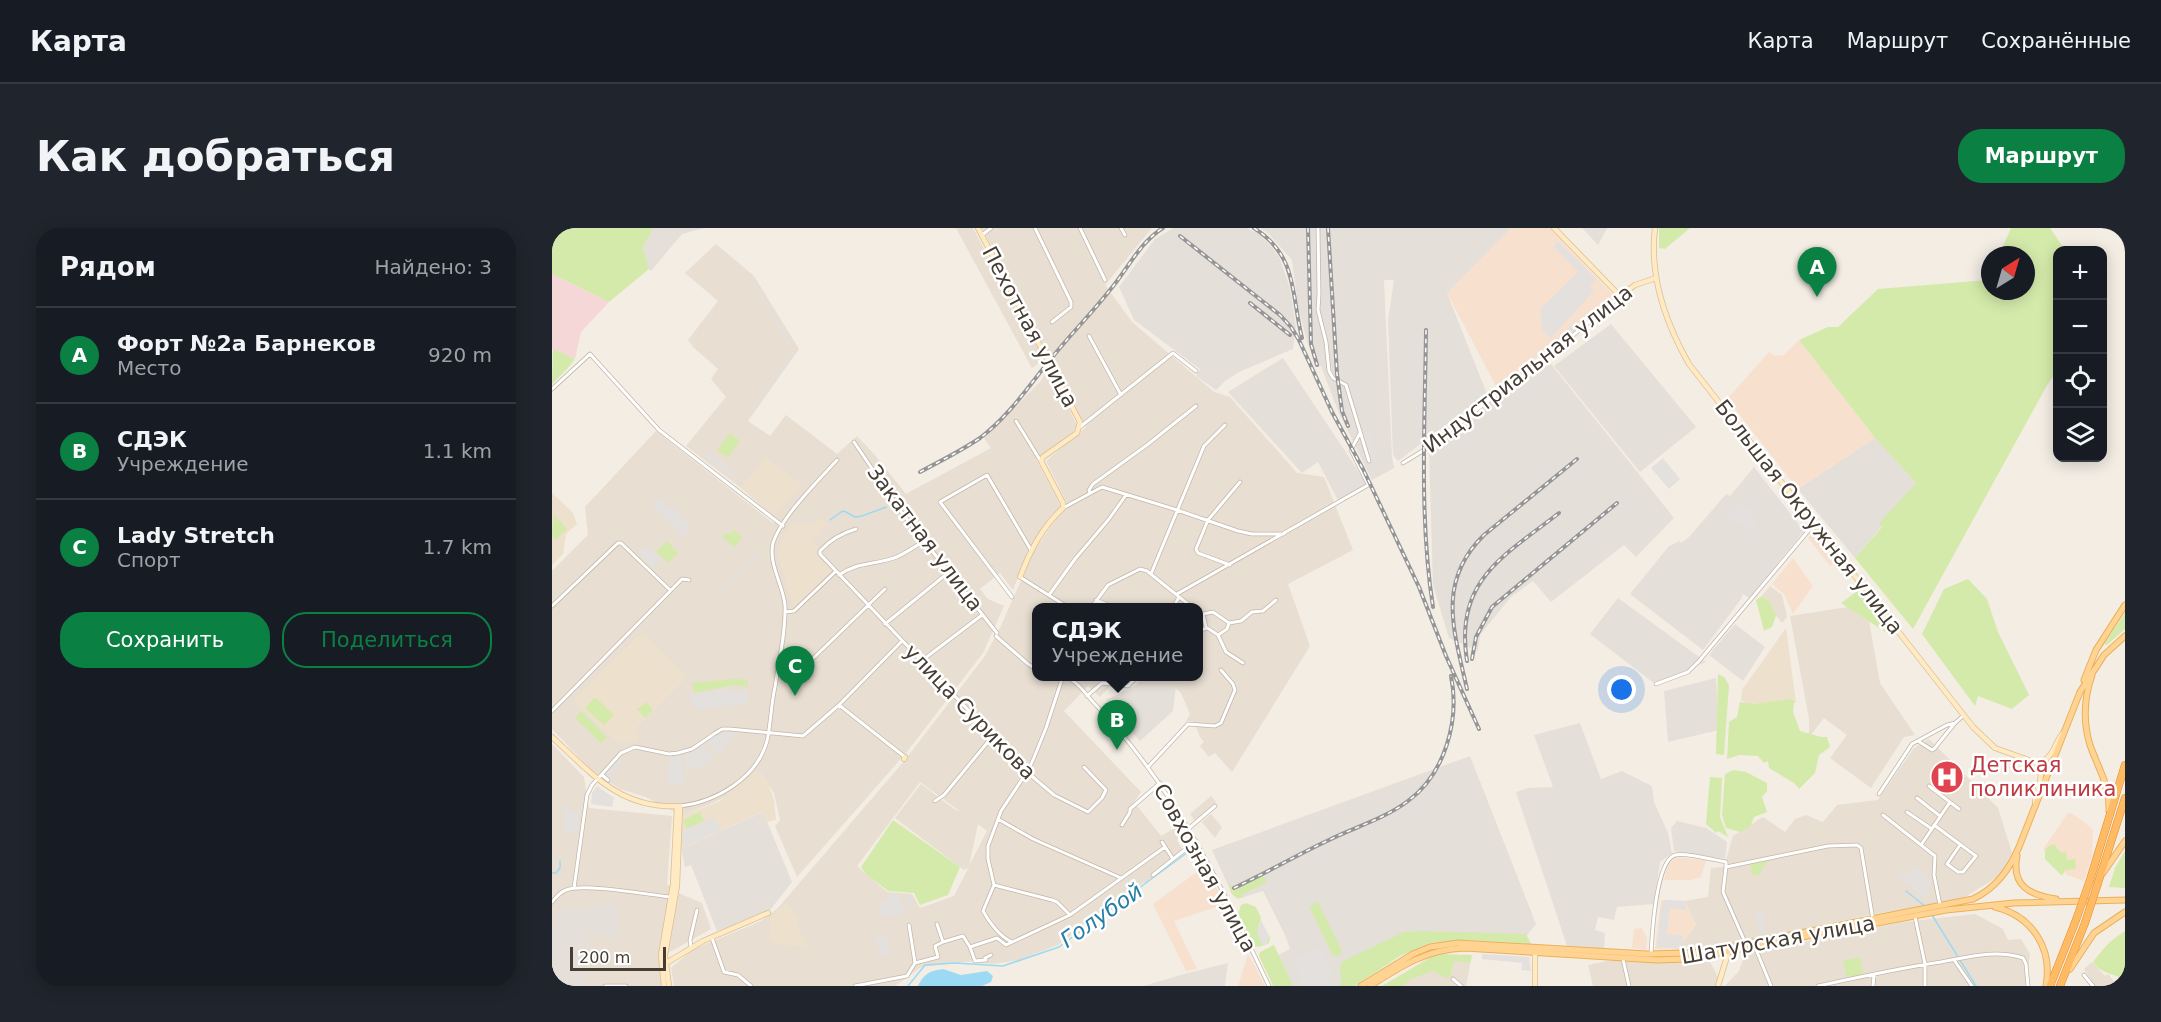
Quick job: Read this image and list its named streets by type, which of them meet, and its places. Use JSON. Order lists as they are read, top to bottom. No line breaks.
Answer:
{"streets":{"main road":["Пехотная улица","Индустриальная улица","Большая Окружная улица","Шатурская улица"],"street":["Закатная улица","улица Сурикова","Совхозная улица"]},"crossings":[["Индустриальная улица","Большая Окружная улица"]],"water":["Голубой"],"places":{"hospital":["Детская поликлиника"]},"scale_bar":"200 m","north":"top right","page":{"header":"Карта","nav":["Карта","Маршрут","Сохранённые"],"buttons":["Маршрут",["Сохранить","Поделиться"]],"title":"Как добраться","heading":["Рядом","Найдено: 3"],"map_buttons":["+","−"],"pins":["A","C","B"],"list":[{"mark":"A","name":"Форт №2а Барнеков","note":"Место","value":"920 m"},{"mark":"B","name":"СДЭК","note":"Учреждение","value":"1.1 km"},{"mark":"C","name":"Lady Stretch","note":"Спорт","value":"1.7 km"}],"popup":["СДЭК","Учреждение"],"scale":"200 m"}}
